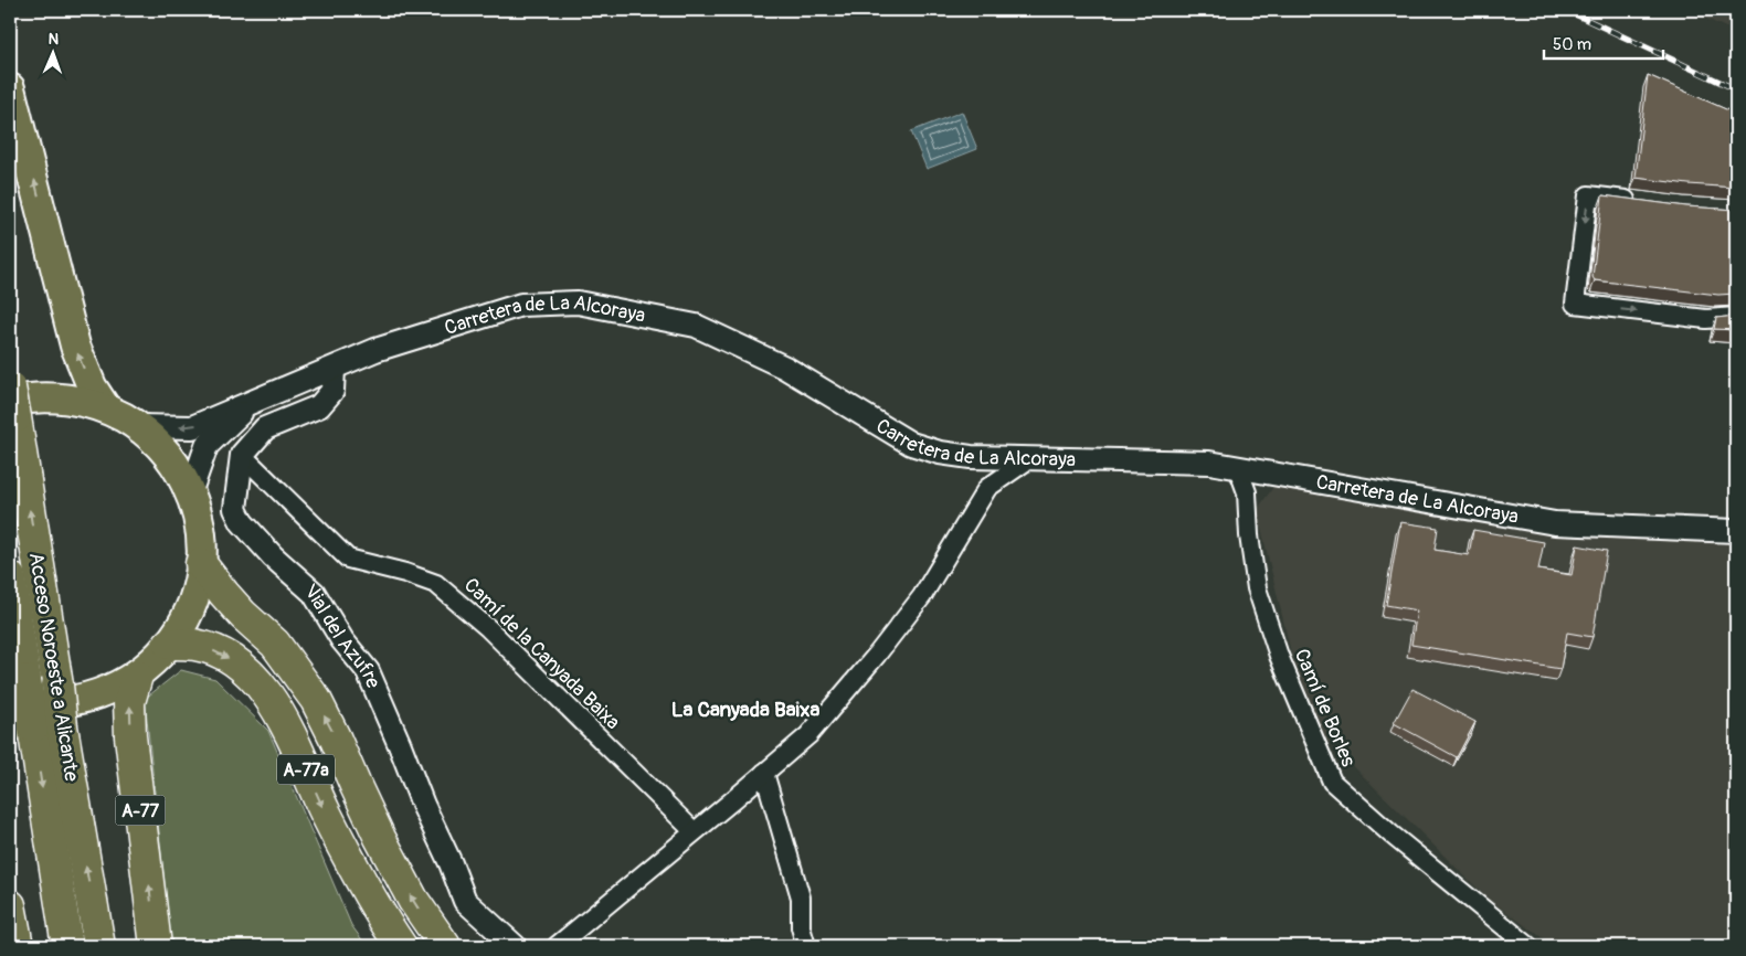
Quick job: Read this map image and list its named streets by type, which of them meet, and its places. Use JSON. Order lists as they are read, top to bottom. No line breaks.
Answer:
{"streets":{"highway":["Acceso Noroeste a Alicante","A-77a","A-77"],"street":["Carretera de La Alcoraya","Vial del Azufre","Camí de la Canyada Baixa","Camí de Borles"]},"crossings":[["Carretera de La Alcoraya","Camí de Borles"],["Vial del Azufre","Camí de la Canyada Baixa"]],"districts":["La Canyada Baixa"],"scale_bar":"50 m","north":"top"}
